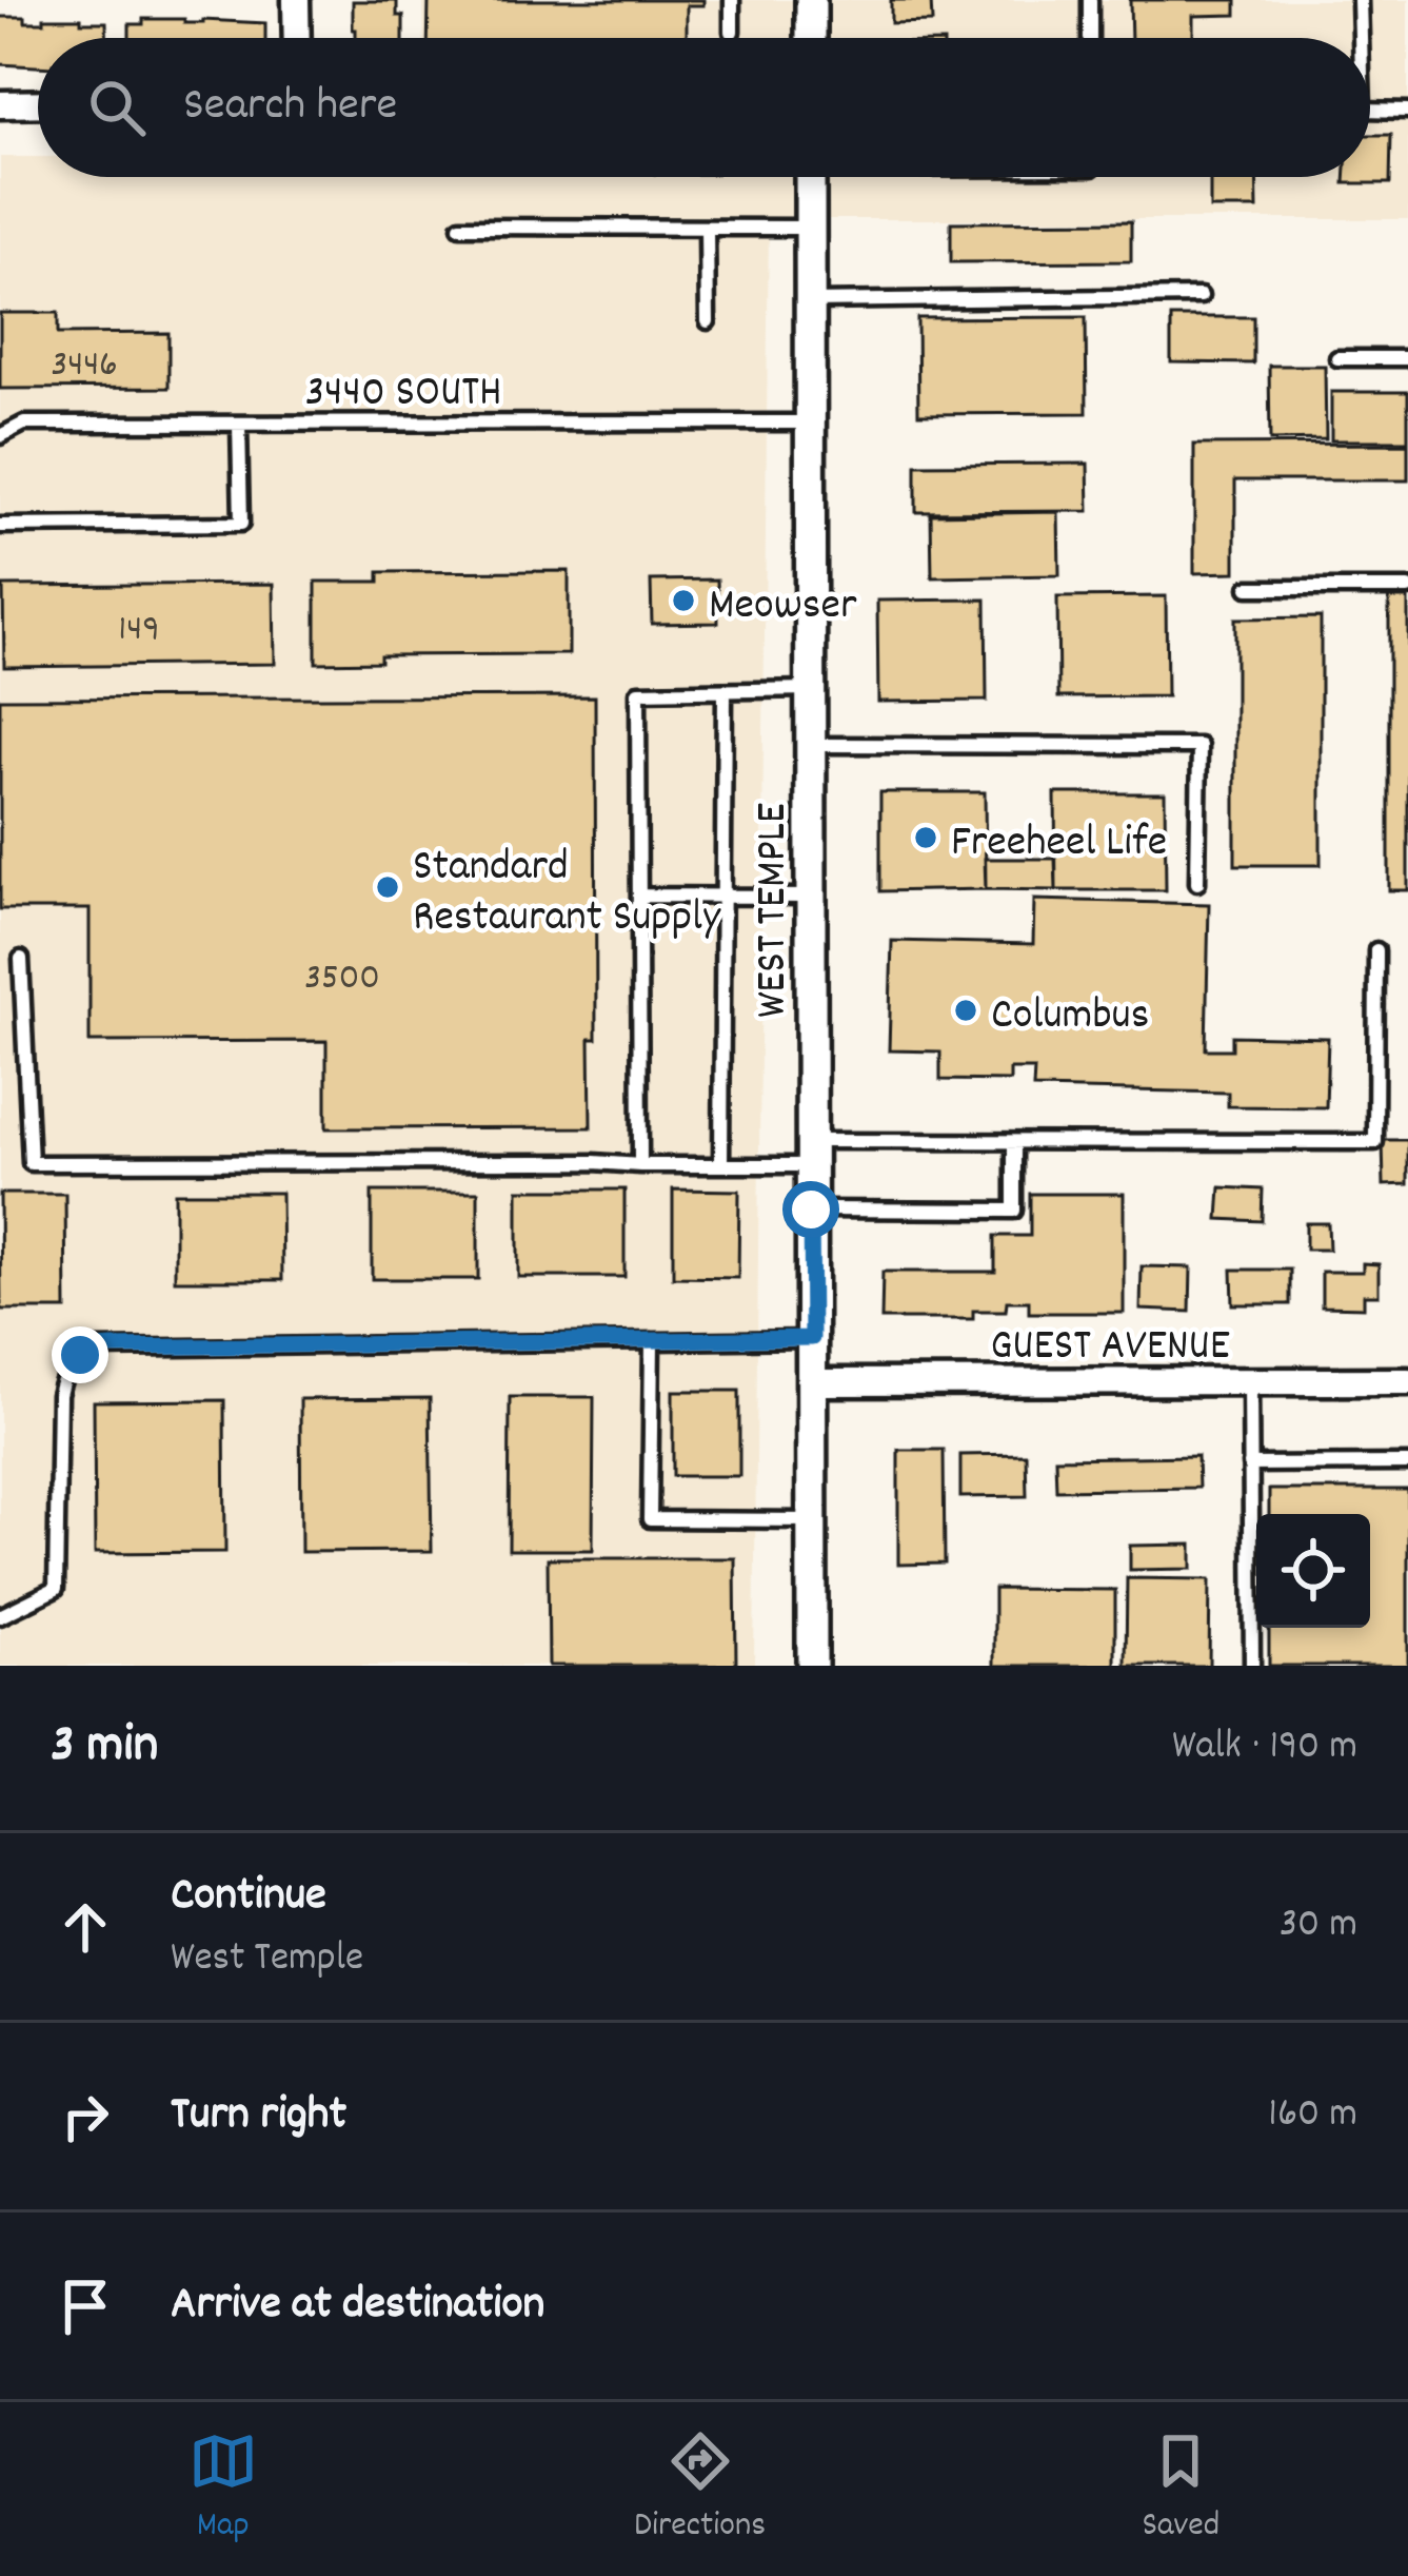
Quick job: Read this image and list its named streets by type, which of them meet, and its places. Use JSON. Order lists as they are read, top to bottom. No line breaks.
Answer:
{"streets":{"street":["WEST TEMPLE","GUEST AVENUE"],"lane":["3440 SOUTH"]},"crossings":[["3440 SOUTH","WEST TEMPLE"],["WEST TEMPLE","GUEST AVENUE"]],"places":["Meowser","Freeheel Life","Standard Restaurant Supply","Columbus"],"house_numbers":["3446","149","3500"],"page":{"search":"Search here","heading":["3 min","Walk · 190 m"],"list":[["Continue","West Temple","30 m"],["Turn right","160 m"],"Arrive at destination"],"nav":["Map","Directions","Saved"]}}
